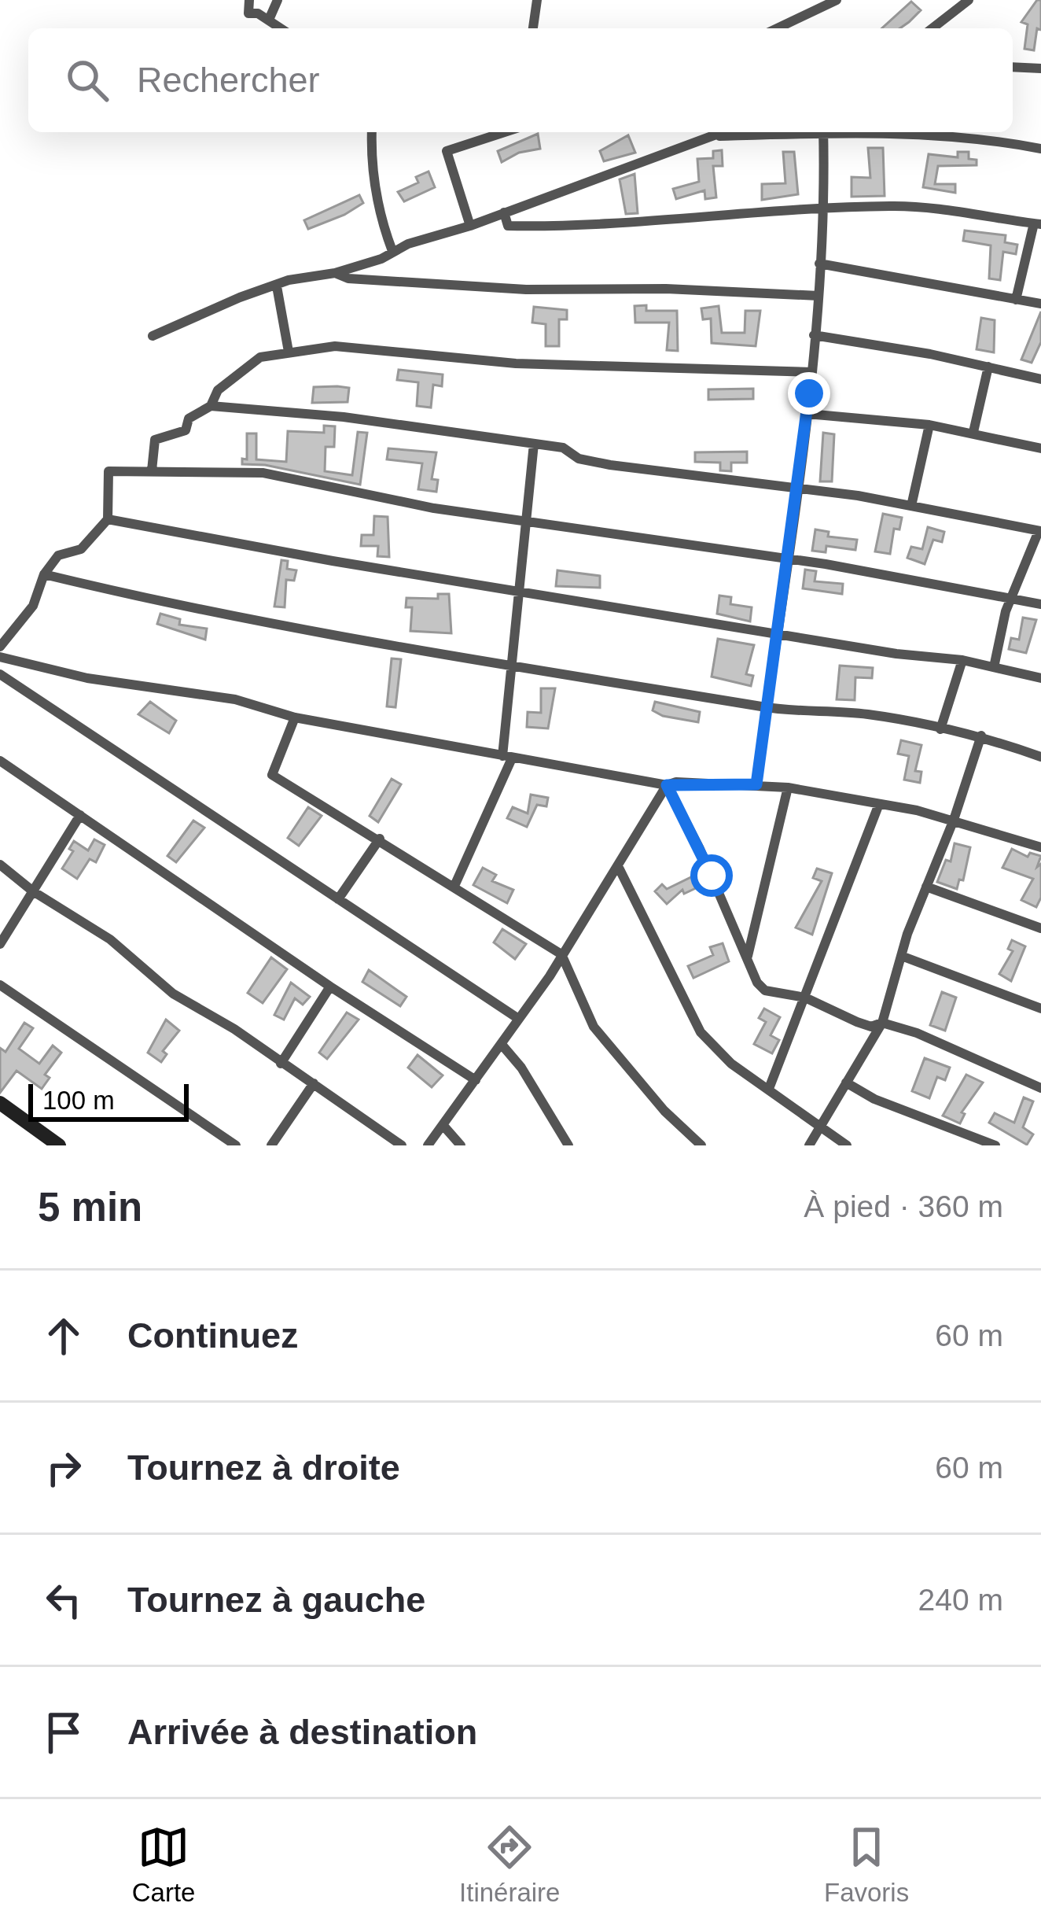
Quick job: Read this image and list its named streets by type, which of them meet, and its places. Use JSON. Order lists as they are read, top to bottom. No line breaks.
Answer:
{"scale_bar":"100 m","page":{"search":"Rechercher","scale":"100 m","heading":["5 min","À pied · 360 m"],"list":[["Continuez","60 m"],["Tournez à droite","60 m"],["Tournez à gauche","240 m"],"Arrivée à destination"],"nav":["Carte","Itinéraire","Favoris"]}}
